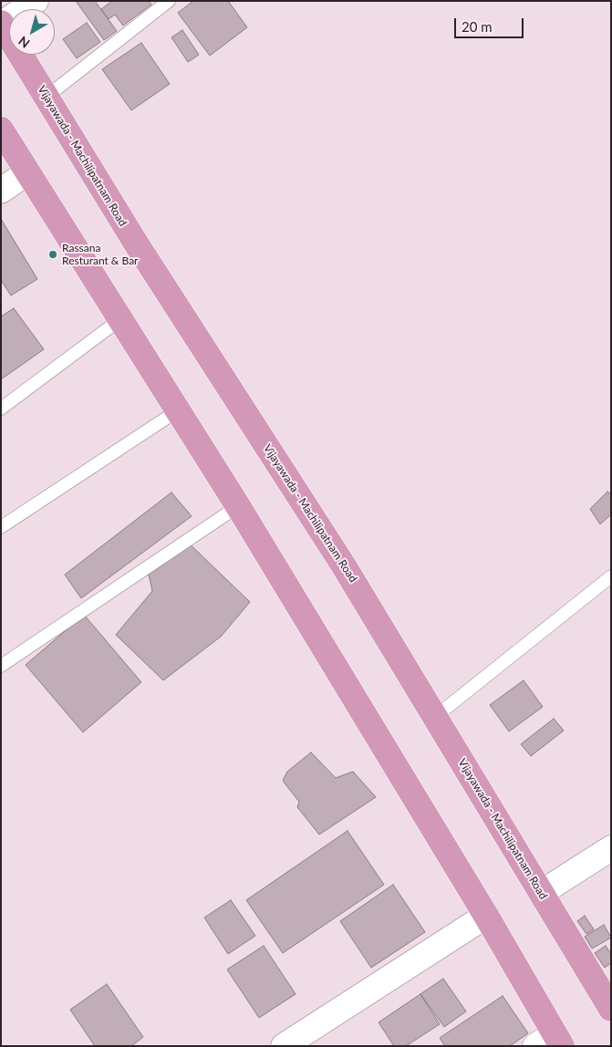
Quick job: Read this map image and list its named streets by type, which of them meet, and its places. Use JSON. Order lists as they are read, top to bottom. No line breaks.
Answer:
{"streets":{"highway":["Vijayawada - Machilipatnam Road"]},"places":["Rassana Resturant & Bar"],"scale_bar":"20 m","north":"bottom left"}
